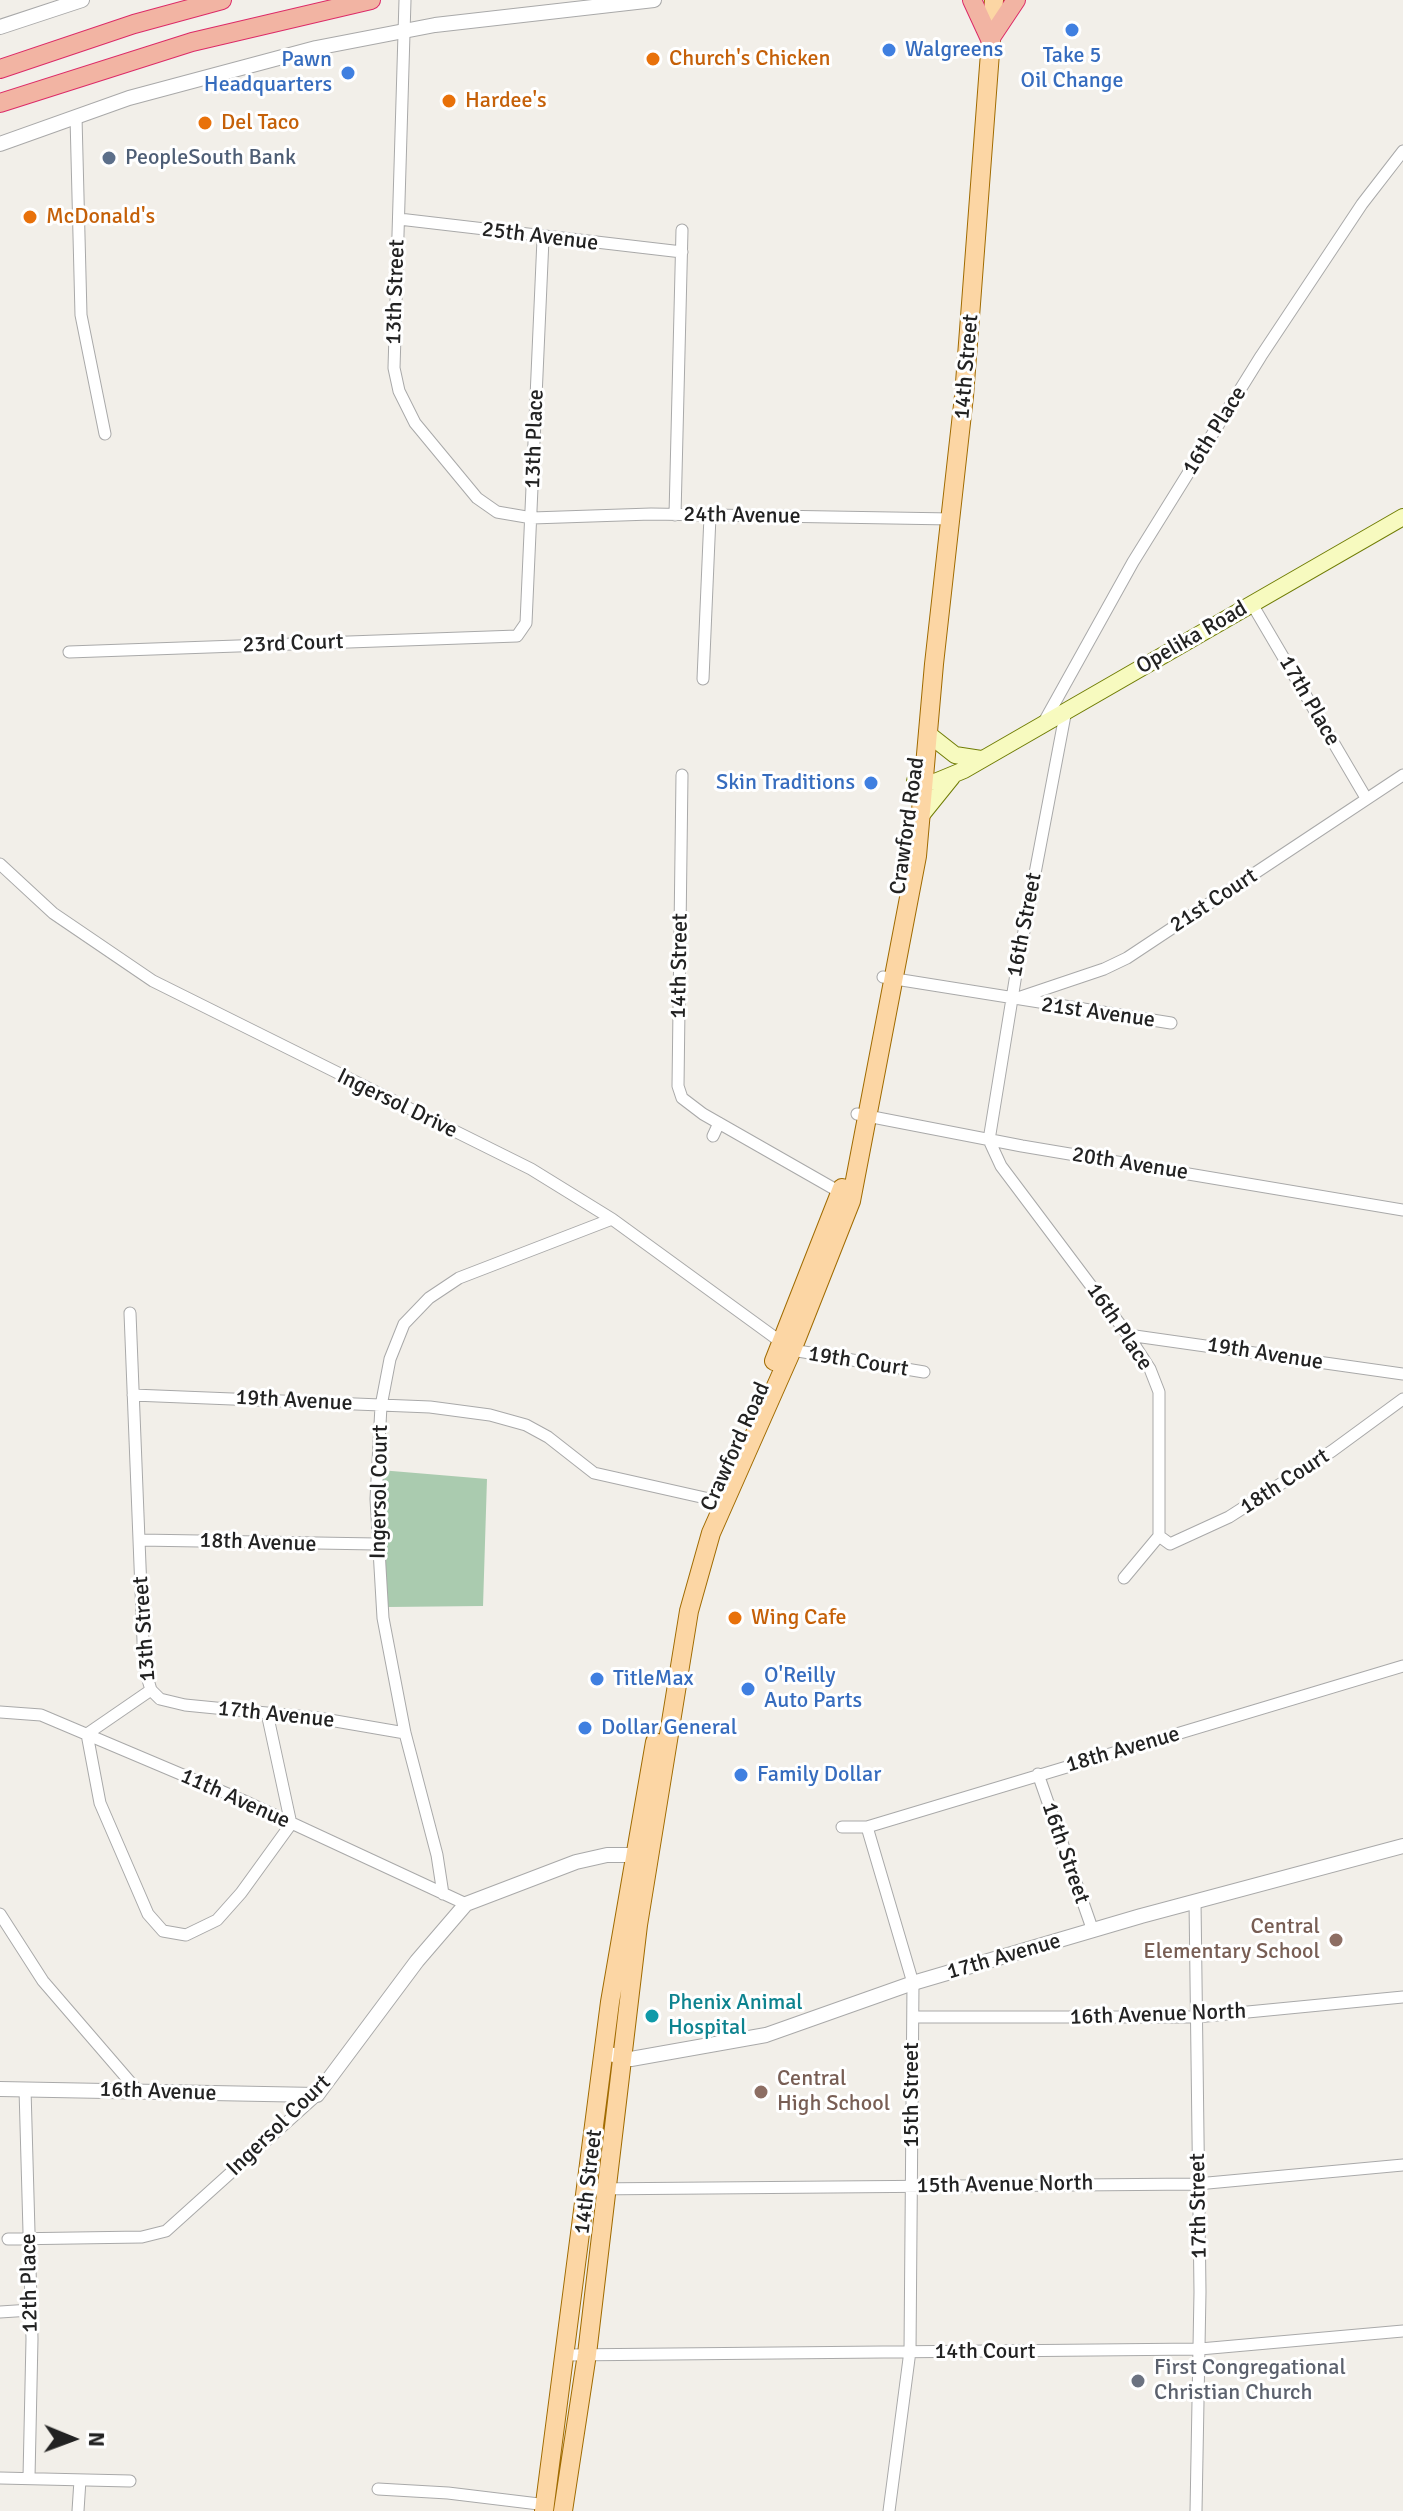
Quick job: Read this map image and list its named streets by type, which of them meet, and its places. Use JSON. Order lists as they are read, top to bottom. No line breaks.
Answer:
{"streets":{"main road":["14th Street","Opelika Road","Crawford Road"],"street":["25th Avenue","13th Street","16th Place","13th Place","24th Avenue","23rd Court","17th Place","21st Court","16th Street","21st Avenue","Ingersol Drive","20th Avenue","19th Avenue","19th Court","18th Court","Ingersol Court","18th Avenue","17th Avenue","11th Avenue","16th Avenue North","16th Avenue","15th Street","15th Avenue North","17th Street","12th Place","14th Court"]},"crossings":[["25th Avenue","13th Street"],["25th Avenue","13th Place"],["13th Street","13th Place"],["13th Street","24th Avenue"],["13th Street","19th Avenue"],["13th Street","18th Avenue"],["13th Street","17th Avenue"],["13th Street","11th Avenue"],["14th Street","24th Avenue"],["14th Street","Crawford Road"],["14th Street","17th Avenue"],["14th Street","15th Avenue North"],["14th Street","14th Court"],["16th Place","Opelika Road"],["16th Place","16th Street"],["16th Place","20th Avenue"],["16th Place","19th Avenue"],["16th Place","18th Court"],["13th Place","24th Avenue"],["13th Place","23rd Court"],["Opelika Road","17th Place"],["Opelika Road","Crawford Road"],["Opelika Road","16th Street"],["17th Place","21st Court"],["Crawford Road","21st Avenue"],["Crawford Road","Ingersol Drive"],["Crawford Road","20th Avenue"],["Crawford Road","19th Avenue"],["Crawford Road","19th Court"],["21st Court","16th Street"],["21st Court","21st Avenue"],["16th Street","21st Avenue"],["16th Street","20th Avenue"],["16th Street","18th Avenue"],["16th Street","17th Avenue"],["Ingersol Drive","19th Court"],["Ingersol Drive","Ingersol Court"],["19th Avenue","Ingersol Court"],["Ingersol Court","18th Avenue"],["Ingersol Court","17th Avenue"],["Ingersol Court","11th Avenue"],["Ingersol Court","16th Avenue"],["Ingersol Court","12th Place"],["18th Avenue","15th Street"],["17th Avenue","15th Street"],["17th Avenue","17th Street"],["16th Avenue North","15th Street"],["16th Avenue North","17th Street"],["16th Avenue","12th Place"],["15th Street","15th Avenue North"],["15th Street","14th Court"],["15th Avenue North","17th Street"],["17th Street","14th Court"]],"places":["Take 5 Oil Change","Walgreens","Church's Chicken","Pawn Headquarters","Hardee's","Del Taco","PeopleSouth Bank","McDonald's","Skin Traditions","Wing Cafe","TitleMax","O'Reilly Auto Parts","Dollar General","Family Dollar","Central Elementary School","Phenix Animal Hospital","Central High School","First Congregational Christian Church"],"north":"right"}
